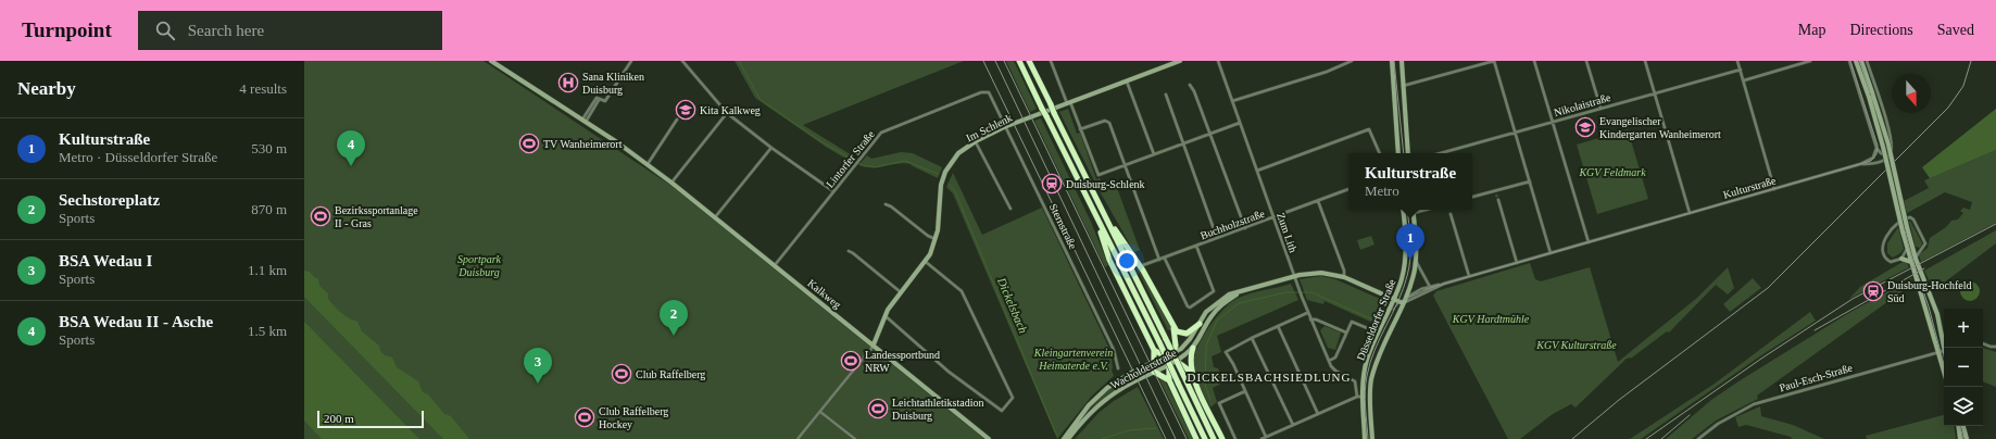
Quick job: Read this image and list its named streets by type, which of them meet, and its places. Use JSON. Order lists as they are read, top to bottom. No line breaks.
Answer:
{"streets":{"street":["Nikolaistraße","Im Schlenk","Lintorfer Straße","Kulturstraße","Buchholzstraße","Sternstraße","Zum Lith","Kalkweg","Düsseldorfer Straße","Wacholderstraße","Paul-Esch-Straße"]},"crossings":[["Im Schlenk","Sternstraße"],["Im Schlenk","Kalkweg"],["Lintorfer Straße","Sternstraße"],["Lintorfer Straße","Kalkweg"],["Kulturstraße","Düsseldorfer Straße"],["Kulturstraße","Wacholderstraße"],["Buchholzstraße","Zum Lith"],["Zum Lith","Düsseldorfer Straße"],["Zum Lith","Wacholderstraße"],["Düsseldorfer Straße","Wacholderstraße"]],"districts":["DICKELSBACHSIEDLUNG"],"water":["Dickelsbach"],"parks":["KGV Feldmark","Sportpark Duisburg","KGV Hardtmühle","KGV Kulturstraße","Kleingartenverein Heimaterde e.V."],"places":{"hospital":["Sana Kliniken Duisburg"],"school or university":["Kita Kalkweg","Evangelischer Kindergarten Wanheimerort"],"sports":["TV Wanheimerort","Bezirkssportanlage II - Gras","Landessportbund NRW","Club Raffelberg","Leichtathletikstadion Duisburg","Club Raffelberg Hockey"],"station":["Duisburg-Schlenk","Duisburg-Hochfeld Süd"]},"scale_bar":"200 m","north":"bottom","page":{"header":"Turnpoint","search":"Search here","nav":["Map","Directions","Saved"],"heading":["Nearby","4 results"],"list":[{"mark":"1","name":"Kulturstraße","note":"Metro · Düsseldorfer Straße","value":"530 m"},{"mark":"2","name":"Sechstoreplatz","note":"Sports","value":"870 m"},{"mark":"3","name":"BSA Wedau I","note":"Sports","value":"1.1 km"},{"mark":"4","name":"BSA Wedau II - Asche","note":"Sports","value":"1.5 km"}],"pins":["4","1","2","3"],"popup":["Kulturstraße","Metro"],"map_buttons":["+","−"],"scale":"200 m"}}
